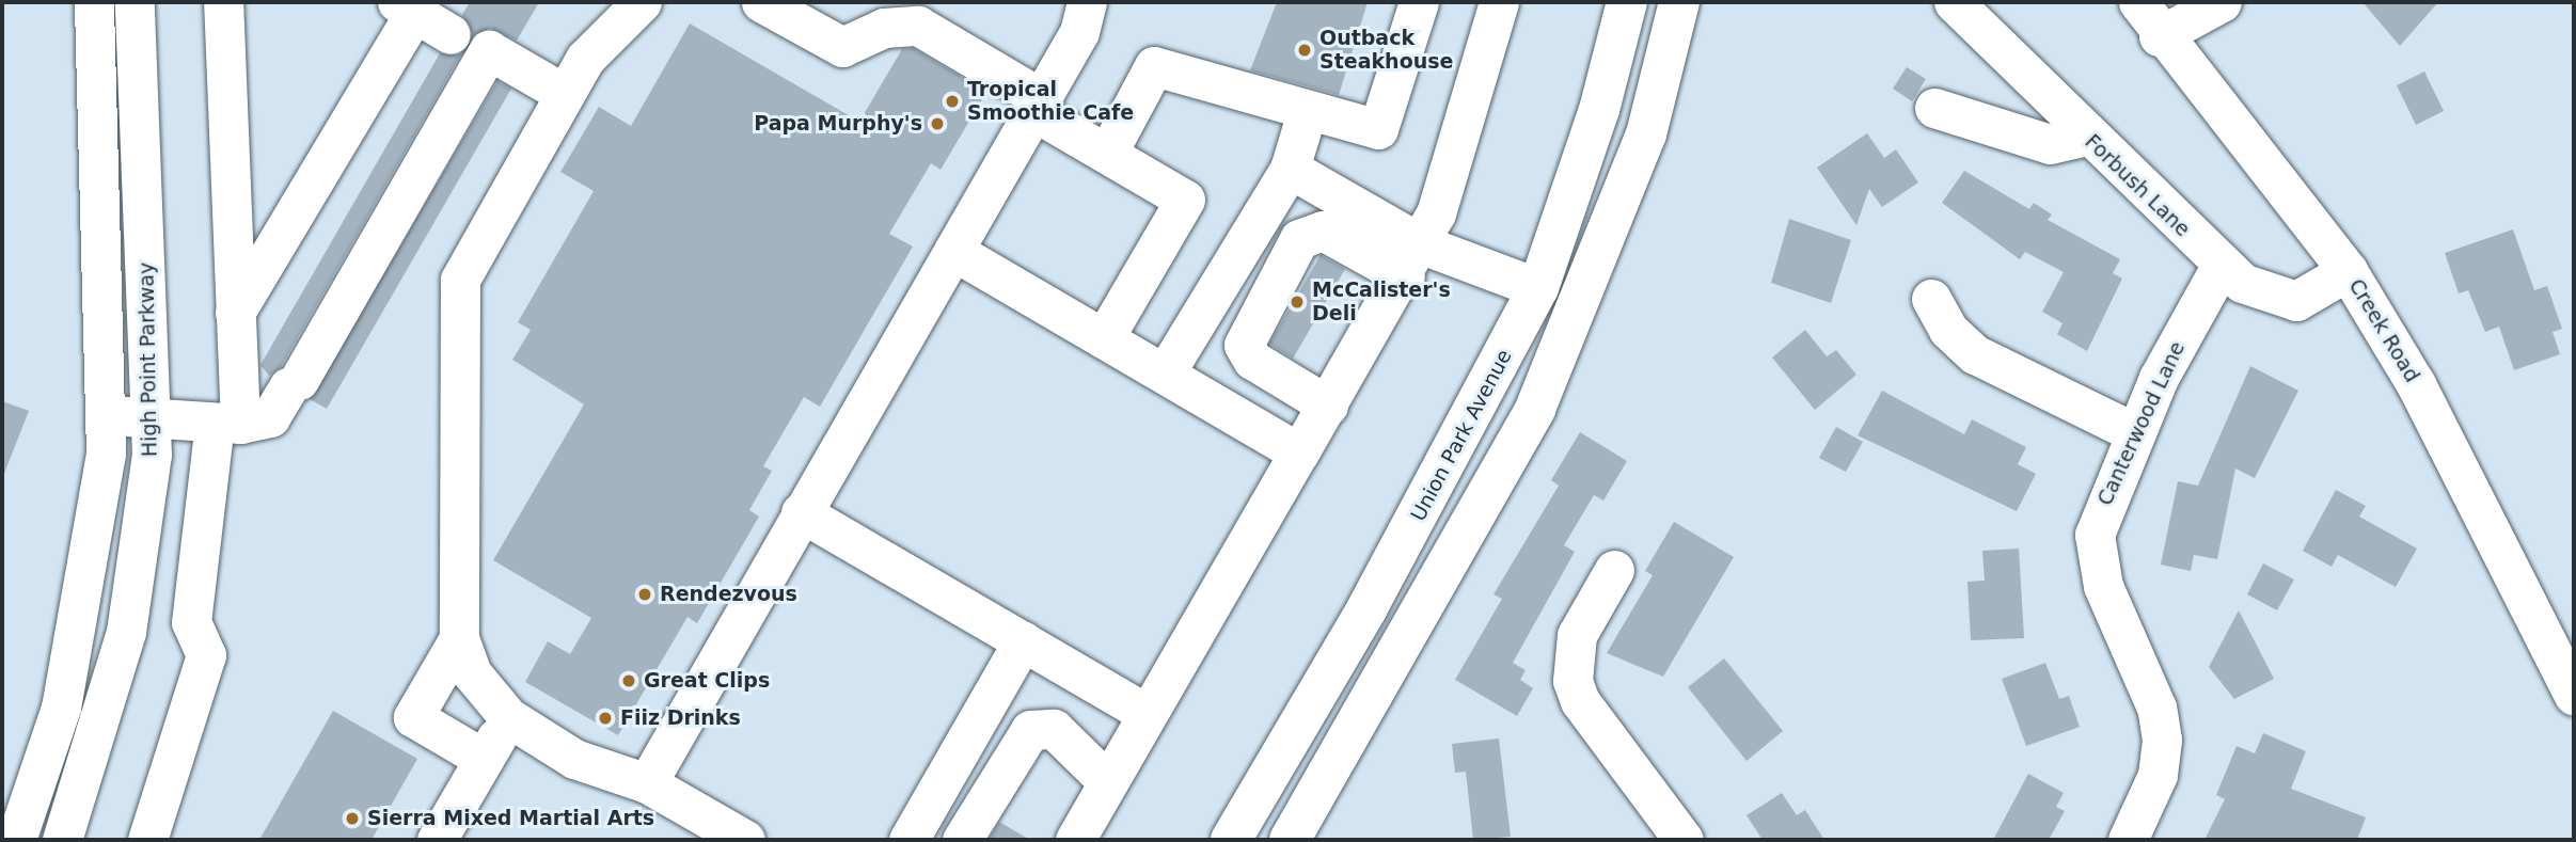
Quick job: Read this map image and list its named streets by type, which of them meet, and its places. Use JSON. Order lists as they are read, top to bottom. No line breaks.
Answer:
{"streets":{"main road":["Union Park Avenue"],"street":["Forbush Lane","Creek Road","High Point Parkway","Canterwood Lane"]},"crossings":[["Forbush Lane","Creek Road"],["Forbush Lane","Canterwood Lane"]],"places":["Outback Steakhouse","Tropical Smoothie Cafe","Papa Murphy's","McCalister's Deli","Rendezvous","Great Clips","Fiiz Drinks","Sierra Mixed Martial Arts"]}
